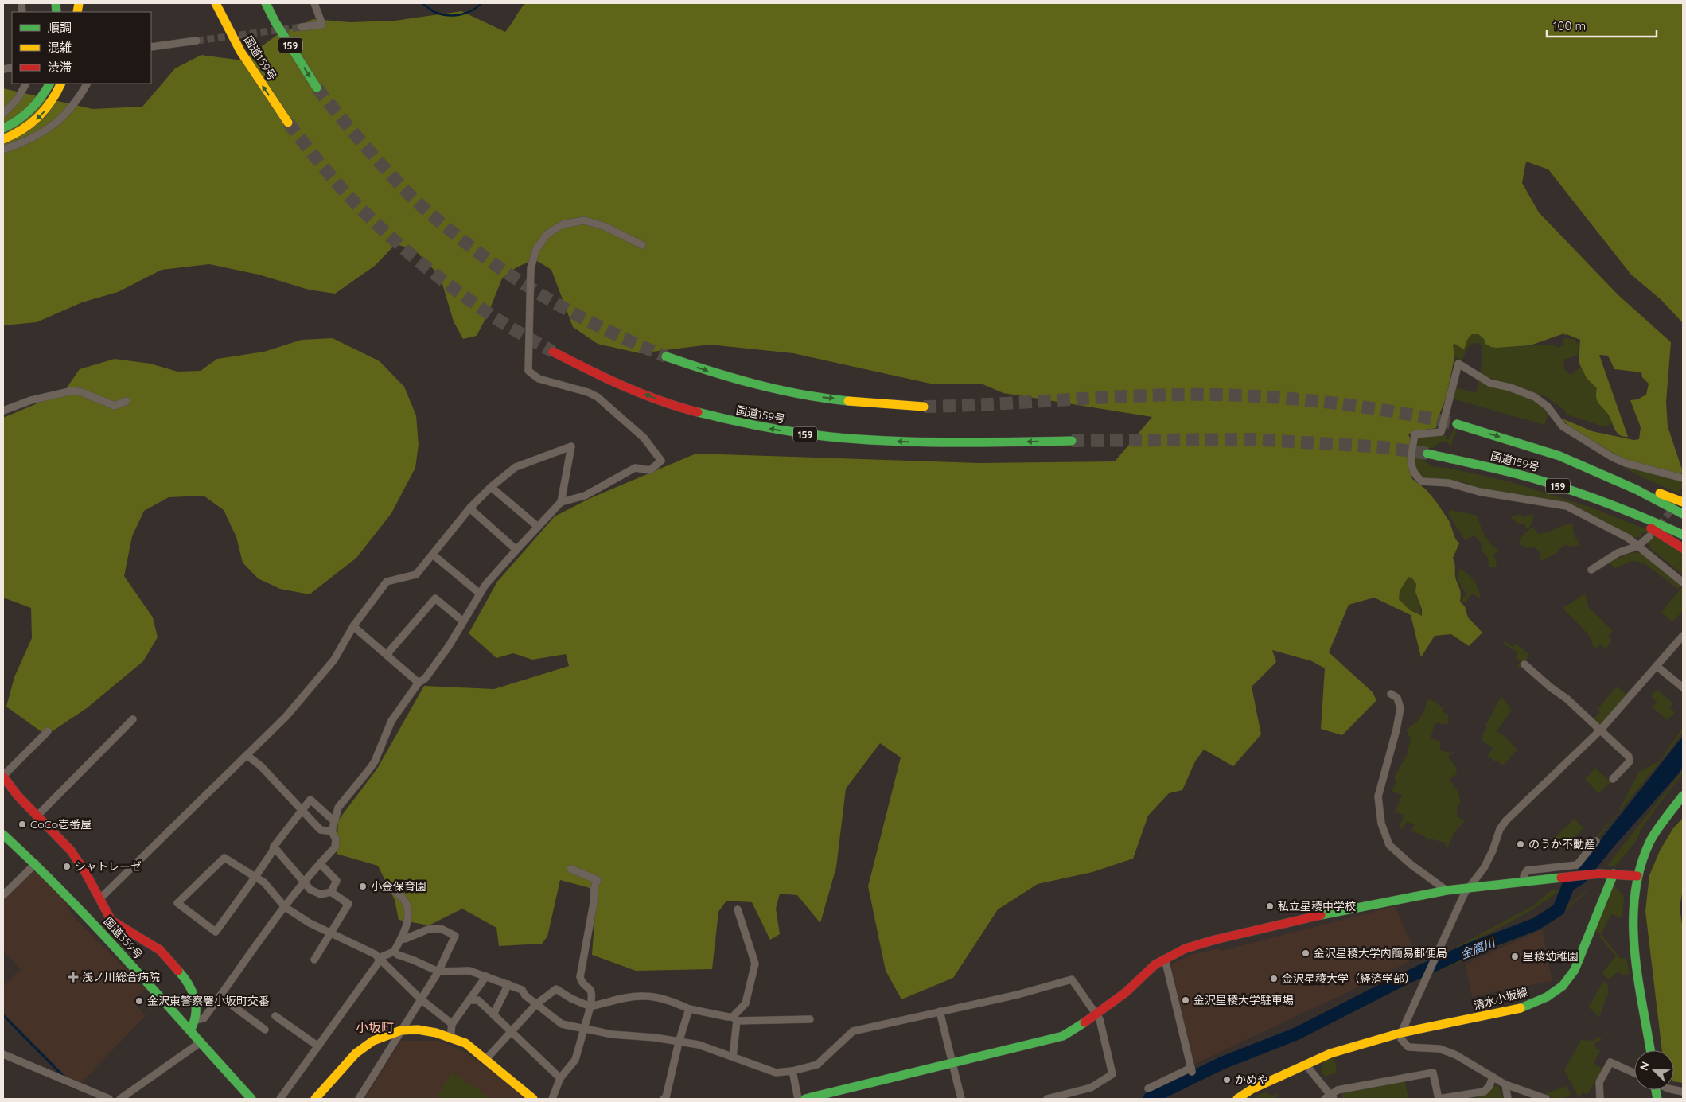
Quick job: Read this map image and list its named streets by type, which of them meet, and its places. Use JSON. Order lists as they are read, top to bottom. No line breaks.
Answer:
{"streets":{"main road":["159","国道159号","国道359号","清水小坂線"]},"crossings":[["159","国道159号"]],"districts":["小坂町"],"water":["金腐川"],"places":{"other":["CoCo壱番屋","のうか不動産","シャトレーゼ","小金保育園","私立星稜中学校","金沢星稜大学内簡易郵便局","星稜幼稚園","金沢星稜大学（経済学部）","金沢星稜大学駐車場","金沢東警察署小坂町交番","かめや"],"health":["浅ノ川総合病院"]},"legend":["順調","混雑","渋滞"],"scale_bar":"100 m","north":"top left"}
